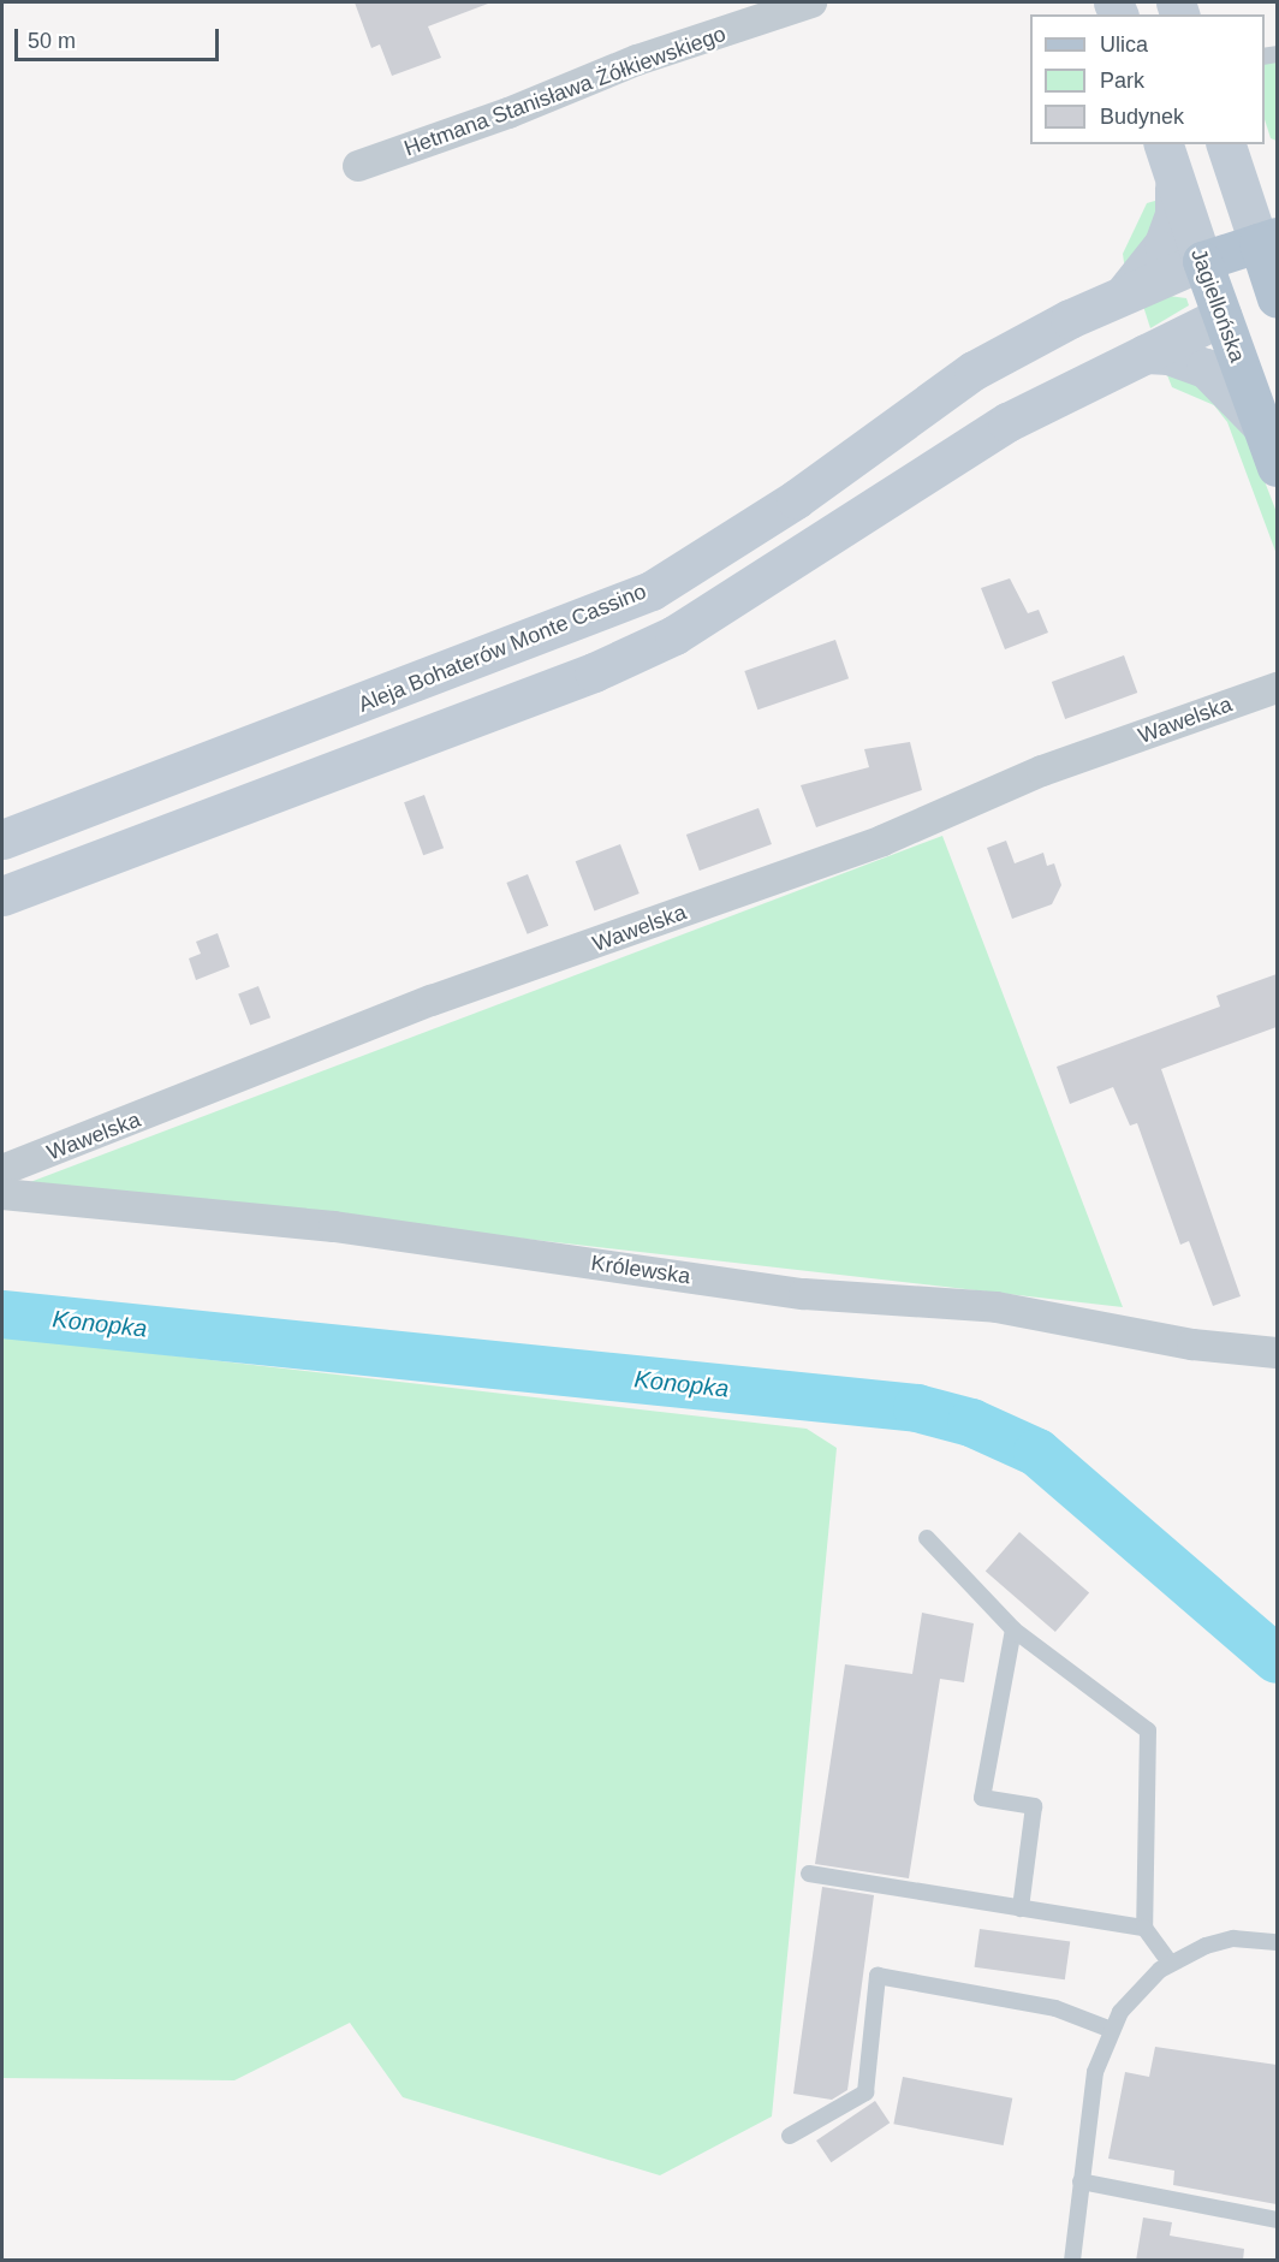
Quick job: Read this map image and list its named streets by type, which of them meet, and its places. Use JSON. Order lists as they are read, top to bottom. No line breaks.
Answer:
{"streets":{"main road":["Jagiellońska","Aleja Bohaterów Monte Cassino"],"street":["Hetmana Stanisława Żółkiewskiego","Wawelska","Królewska"]},"crossings":[["Jagiellońska","Aleja Bohaterów Monte Cassino"]],"water":["Konopka"],"legend":["Ulica","Park","Budynek"],"scale_bar":"50 m"}
